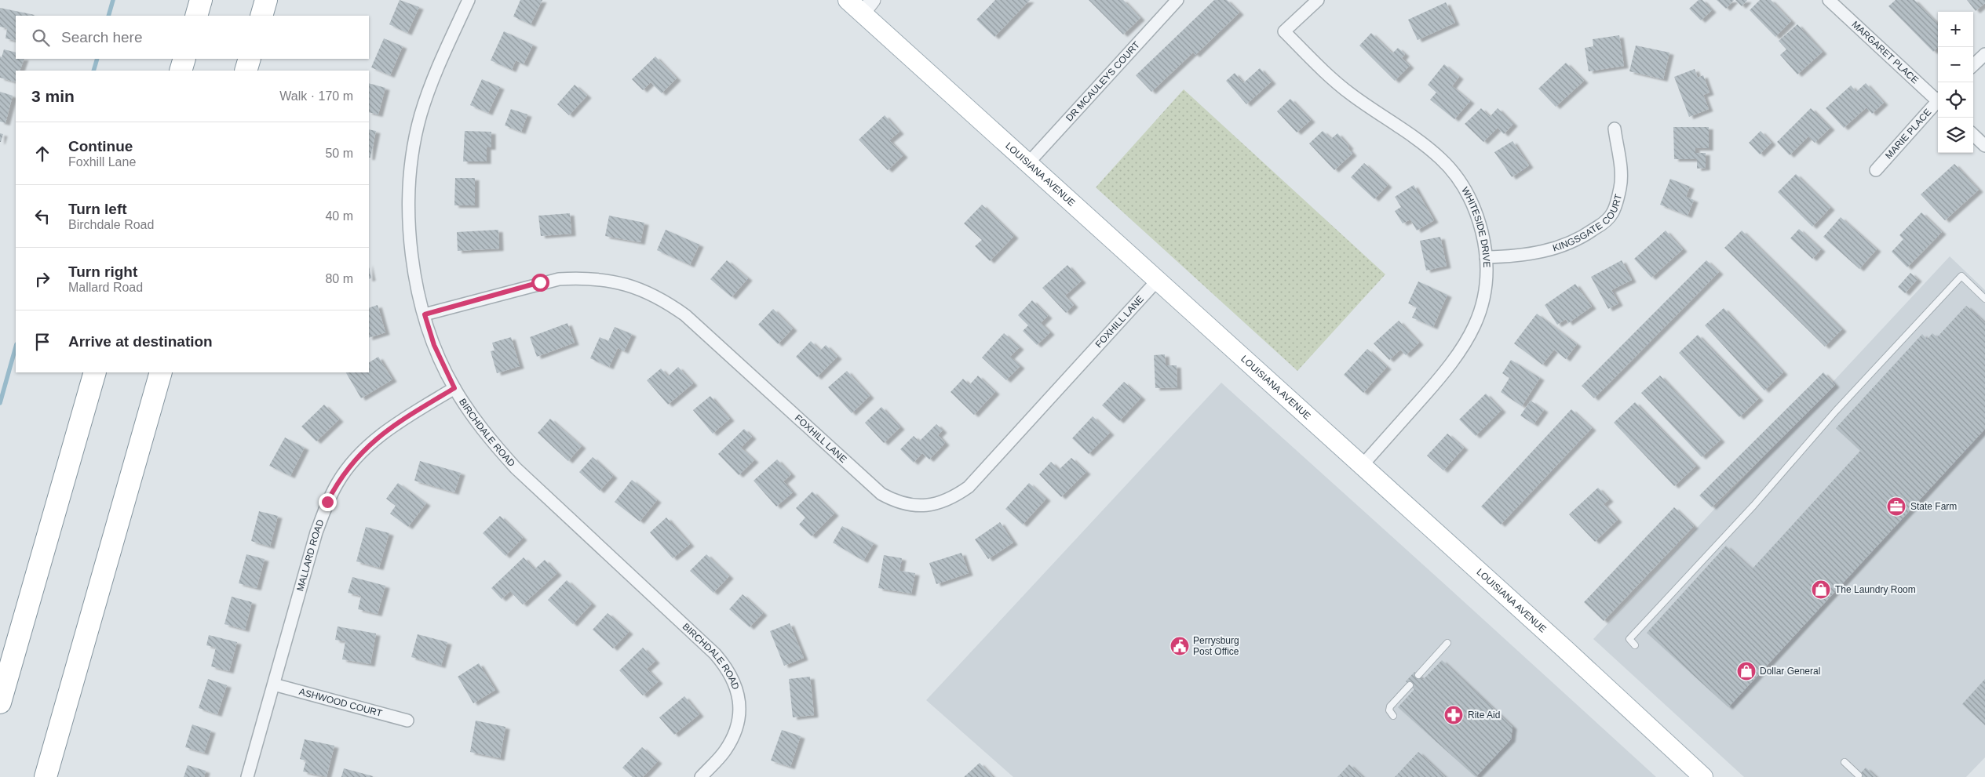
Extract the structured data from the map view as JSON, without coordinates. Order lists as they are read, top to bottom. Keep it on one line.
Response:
{"streets":{"main road":["LOUISIANA AVENUE"],"street":["MARGARET PLACE","DR MCAULEYS COURT","MARIE PLACE","KINGSGATE COURT","WHITESIDE DRIVE","FOXHILL LANE","BIRCHDALE ROAD","MALLARD ROAD","ASHWOOD COURT"]},"crossings":[["DR MCAULEYS COURT","LOUISIANA AVENUE"],["LOUISIANA AVENUE","WHITESIDE DRIVE"],["LOUISIANA AVENUE","FOXHILL LANE"],["KINGSGATE COURT","WHITESIDE DRIVE"],["FOXHILL LANE","BIRCHDALE ROAD"],["BIRCHDALE ROAD","MALLARD ROAD"],["MALLARD ROAD","ASHWOOD COURT"]],"places":{"office":["State Farm"],"shop":["The Laundry Room","Dollar General"],"public building":["Perrysburg Post Office"],"pharmacy":["Rite Aid"]},"page":{"map_buttons":["+","−"],"search":"Search here","heading":["3 min","Walk · 170 m"],"list":[["Continue","Foxhill Lane","50 m"],["Turn left","Birchdale Road","40 m"],["Turn right","Mallard Road","80 m"],"Arrive at destination"]}}
